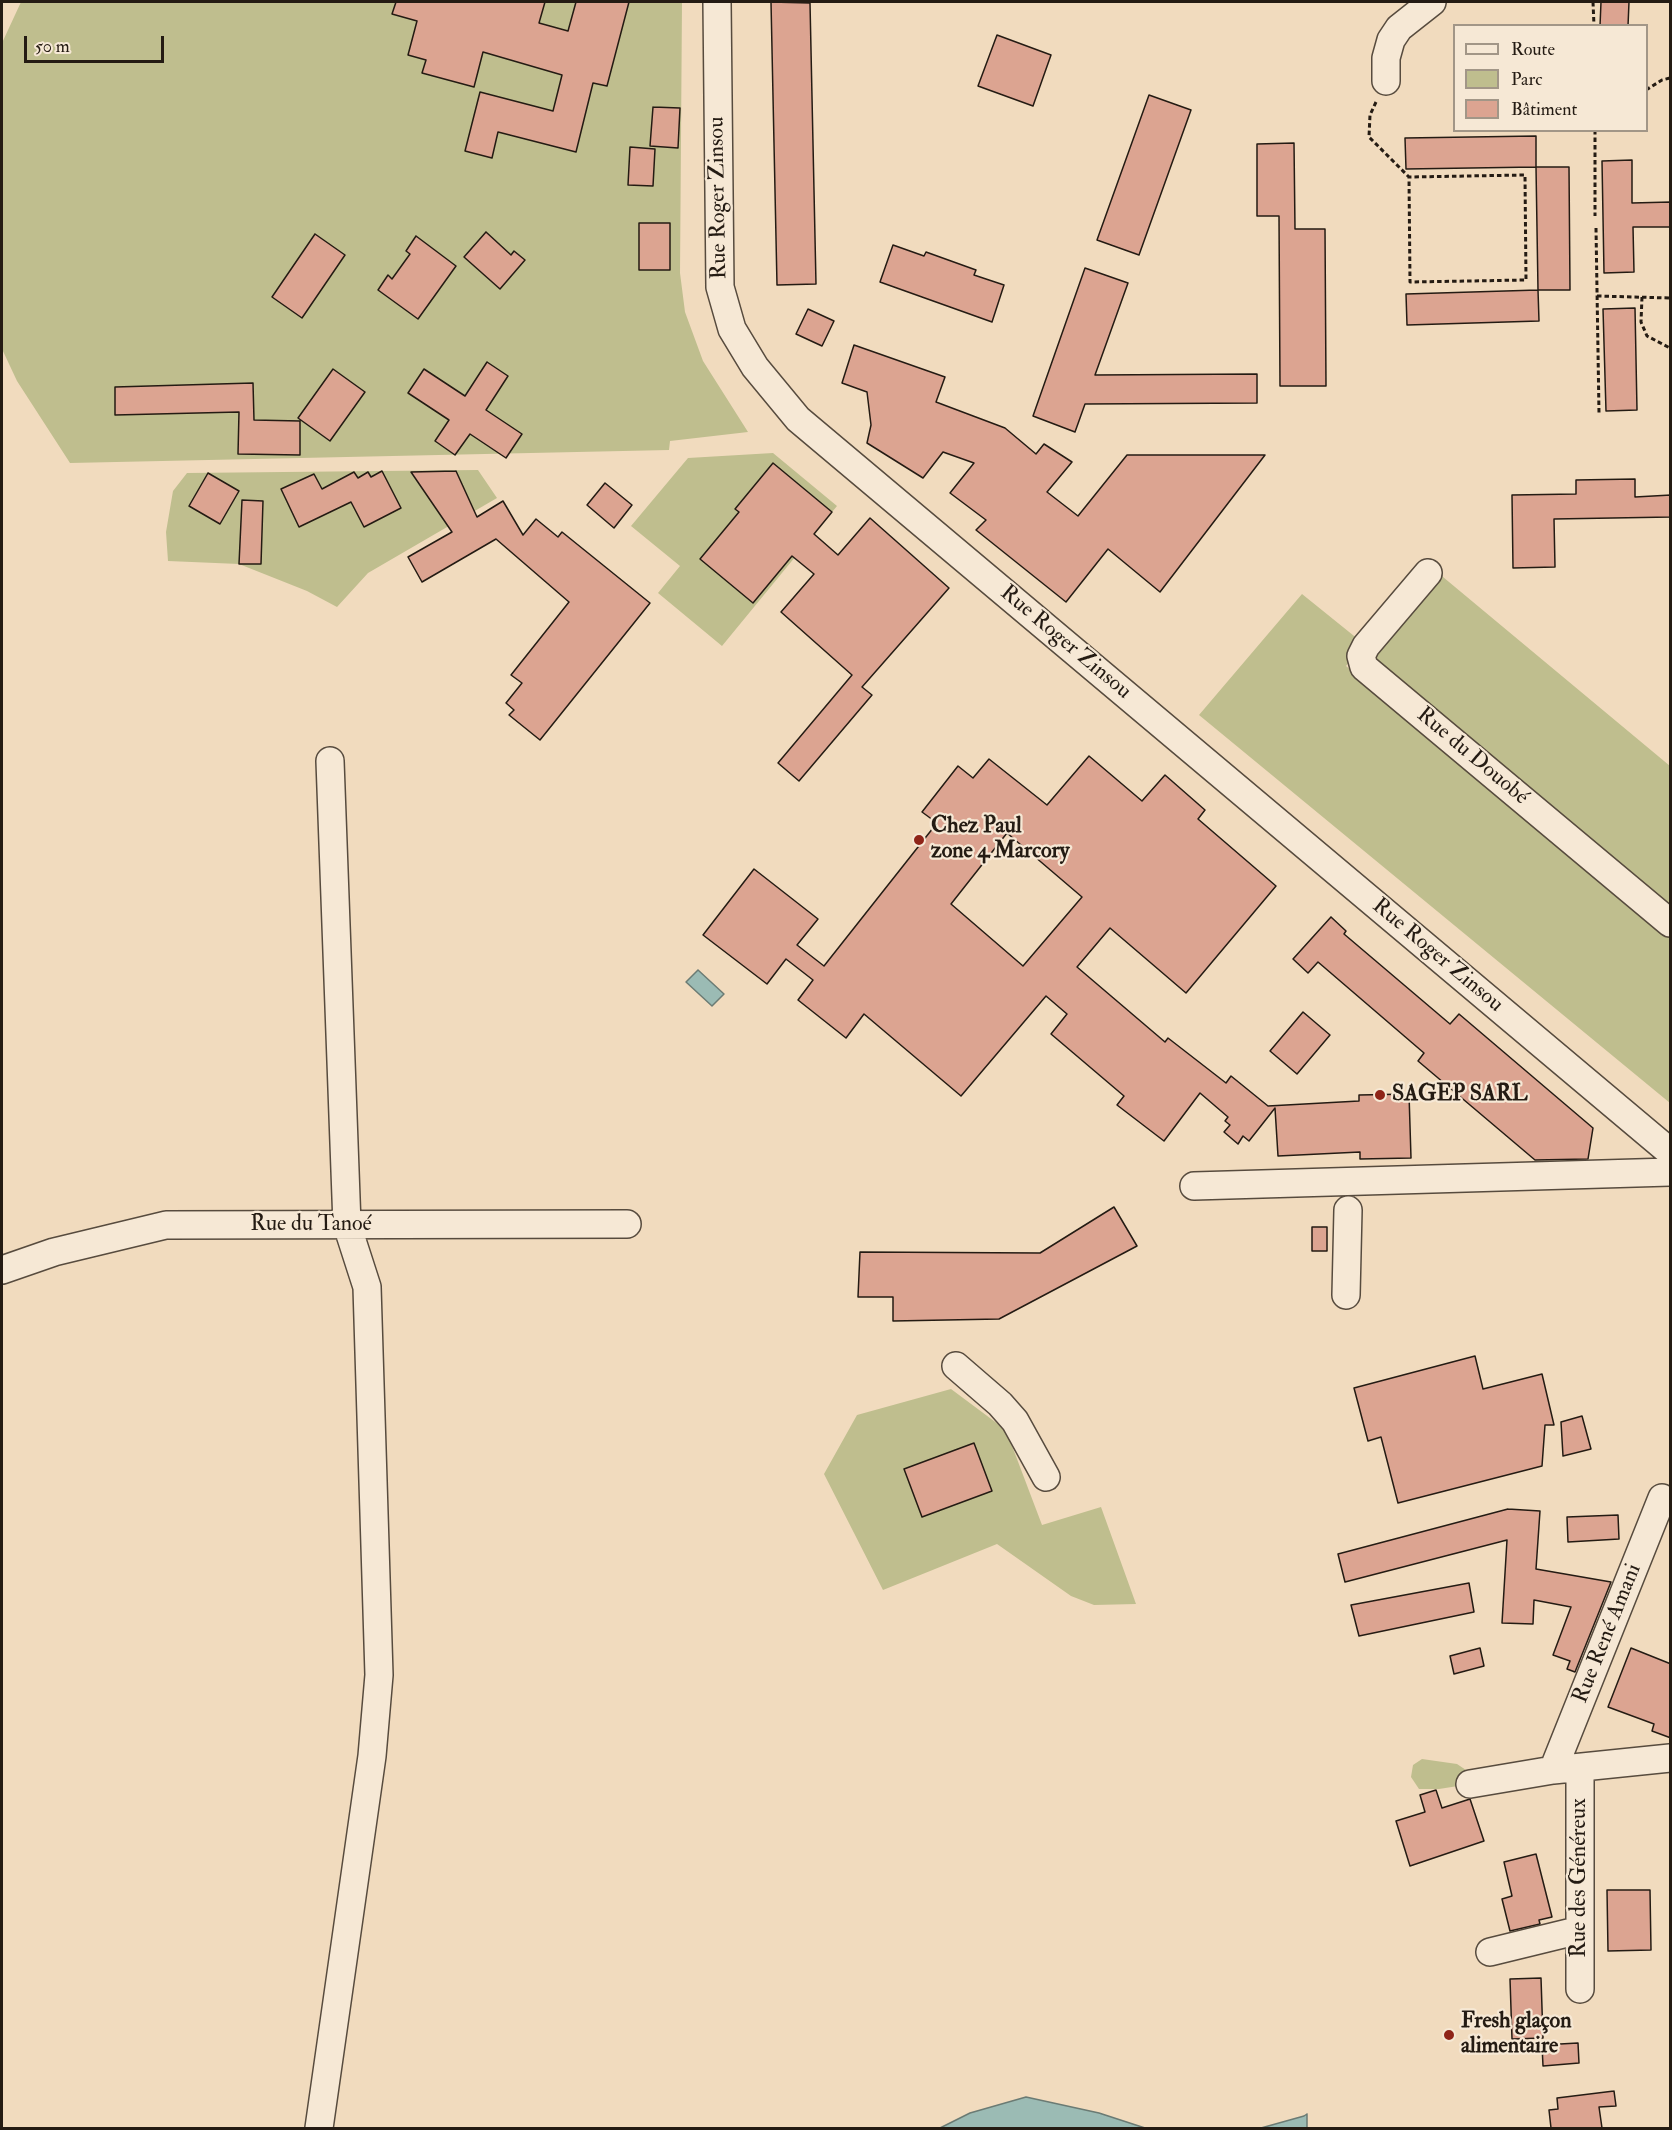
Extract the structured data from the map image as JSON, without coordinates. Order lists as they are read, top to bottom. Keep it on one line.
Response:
{"streets":{"street":["Rue Roger Zinsou","Rue du Douobé","Rue du Tanoé","Rue René Amani","Rue des Généreux"]},"crossings":[["Rue René Amani","Rue des Généreux"]],"places":["Chez Paul zone 4 Marcory","SAGEP SARL","Fresh glaçon alimentaire"],"legend":["Route","Parc","Bâtiment"],"scale_bar":"50 m"}
